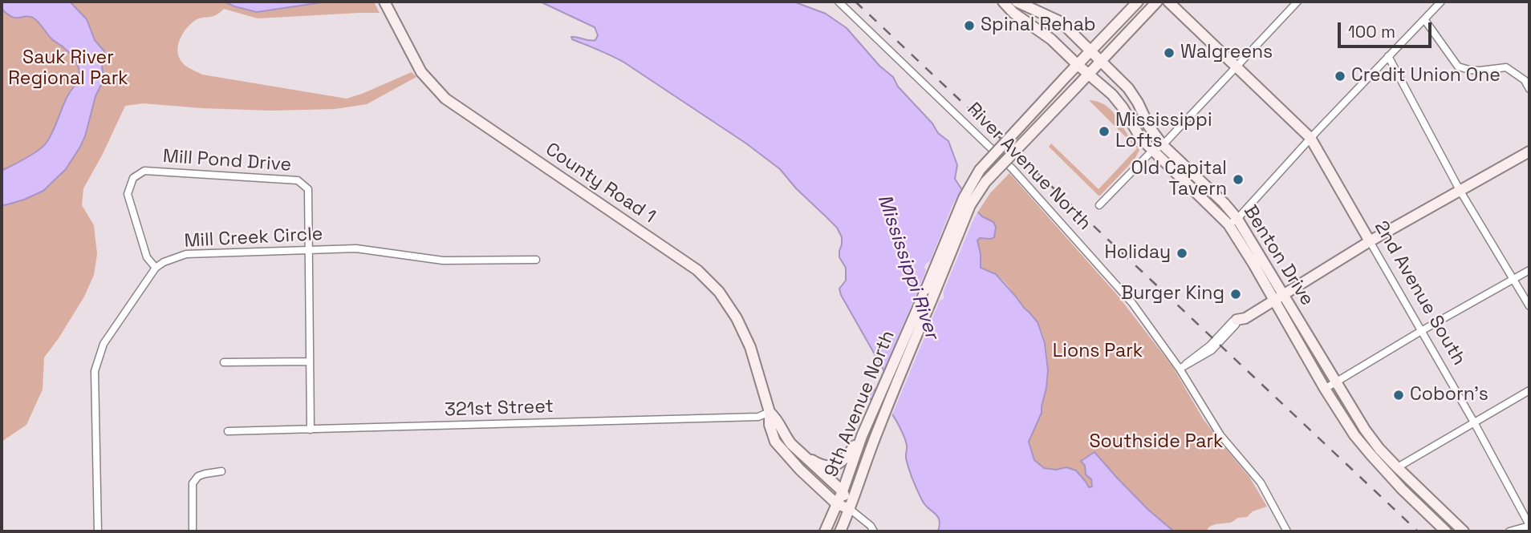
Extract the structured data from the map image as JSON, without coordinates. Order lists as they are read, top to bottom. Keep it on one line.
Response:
{"streets":{"main road":["County Road 1","Benton Drive","2nd Avenue South","9th Avenue North"],"street":["Mill Pond Drive","River Avenue North","Mill Creek Circle","321st Street"]},"crossings":[["Mill Pond Drive","Mill Creek Circle"],["Mill Pond Drive","321st Street"],["County Road 1","9th Avenue North"],["County Road 1","321st Street"],["Benton Drive","9th Avenue North"]],"water":["Mississippi River"],"parks":["Sauk River Regional Park","Lions Park","Southside Park"],"places":["Spinal Rehab","Walgreens","Credit Union One","Mississippi Lofts","Old Capital Tavern","Holiday","Burger King","Coborn's"],"scale_bar":"100 m"}
